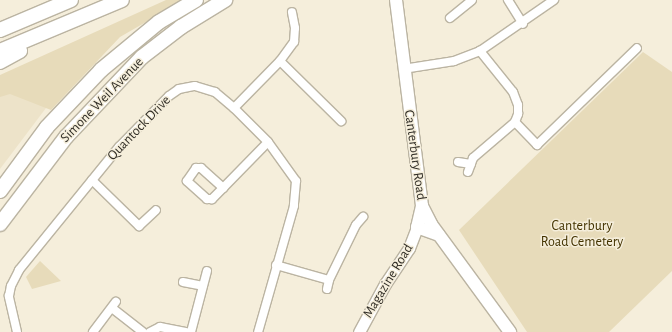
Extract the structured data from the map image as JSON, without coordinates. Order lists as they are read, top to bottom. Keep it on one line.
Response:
{"streets":{"highway":["Simone Weil Avenue"],"main road":["Canterbury Road","Magazine Road"],"street":["Quantock Drive"]},"crossings":[["Canterbury Road","Magazine Road"]],"parks":["Canterbury Road Cemetery"]}
